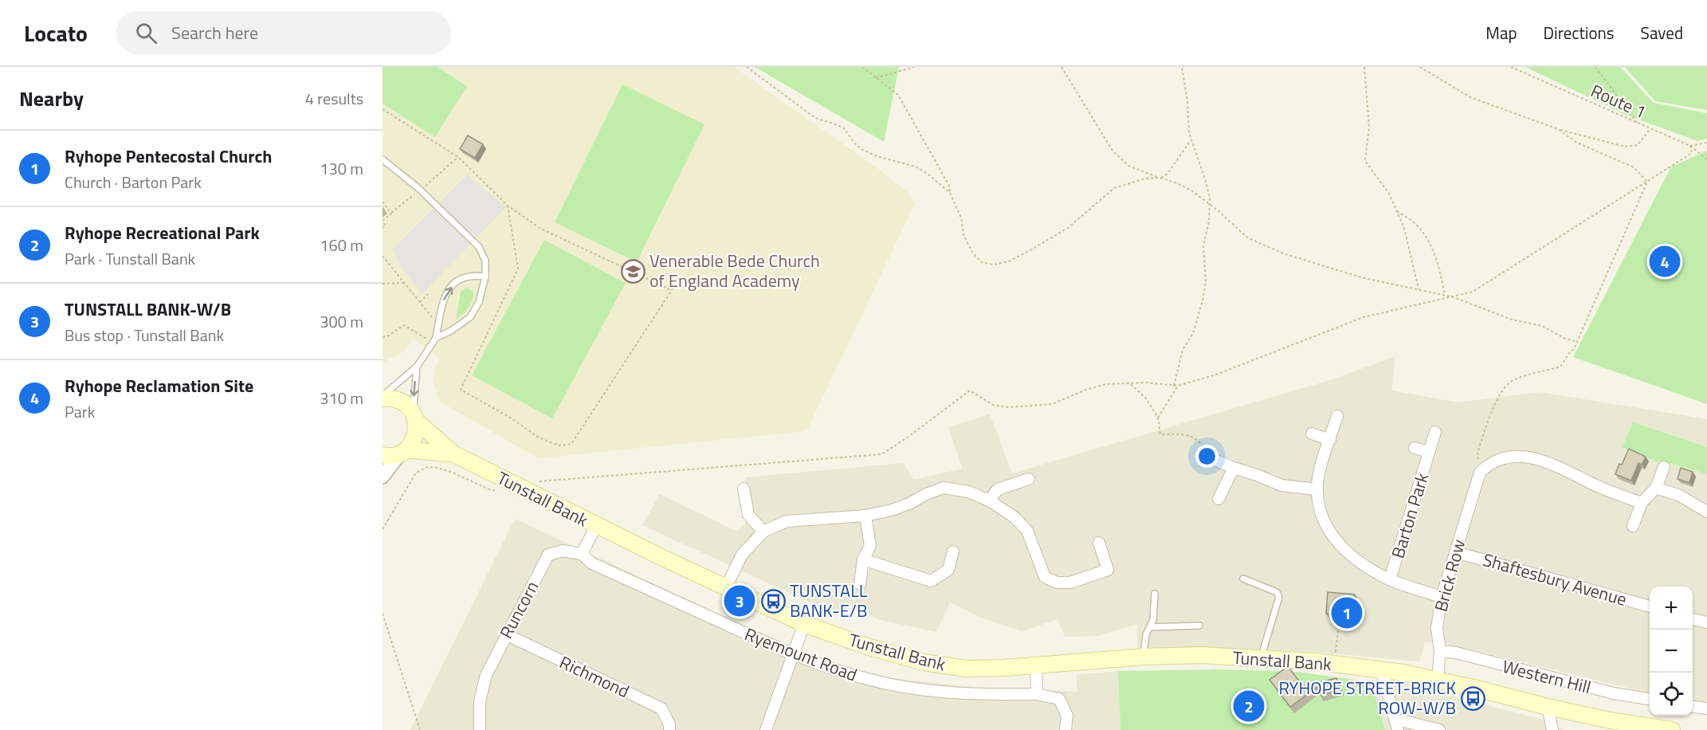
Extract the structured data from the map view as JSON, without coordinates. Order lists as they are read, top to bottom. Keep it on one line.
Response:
{"streets":{"main road":["Tunstall Bank"],"street":["Barton Park","Brick Row","Shaftesbury Avenue","Runcorn","Ryemount Road","Richmond","Western Hill"],"path":["Route 1"]},"crossings":[["Tunstall Bank","Brick Row"],["Barton Park","Brick Row"],["Brick Row","Shaftesbury Avenue"],["Brick Row","Western Hill"],["Runcorn","Ryemount Road"],["Runcorn","Richmond"]],"places":{"school or university":["Venerable Bede Church of England Academy"],"bus stop":["TUNSTALL BANK-E/B","RYHOPE STREET-BRICK ROW-W/B"]},"page":{"header":"Locato","search":"Search here","nav":["Map","Directions","Saved"],"heading":["Nearby","4 results"],"list":[{"mark":"1","name":"Ryhope Pentecostal Church","note":"Church · Barton Park","value":"130 m"},{"mark":"2","name":"Ryhope Recreational Park","note":"Park · Tunstall Bank","value":"160 m"},{"mark":"3","name":"TUNSTALL BANK-W/B","note":"Bus stop · Tunstall Bank","value":"300 m"},{"mark":"4","name":"Ryhope Reclamation Site","note":"Park","value":"310 m"}],"pins":["4","3","1","2"],"map_buttons":["+","−"]}}
